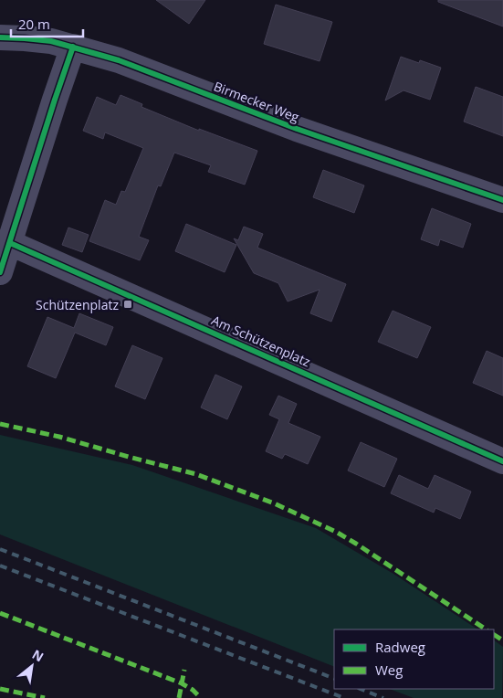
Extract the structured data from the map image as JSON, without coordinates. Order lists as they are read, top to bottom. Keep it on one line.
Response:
{"streets":{"street":["Birmecker Weg","Am Schützenplatz"]},"places":{"transit":["Schützenplatz"]},"legend":["Radweg","Weg"],"scale_bar":"20 m","north":"top right"}
